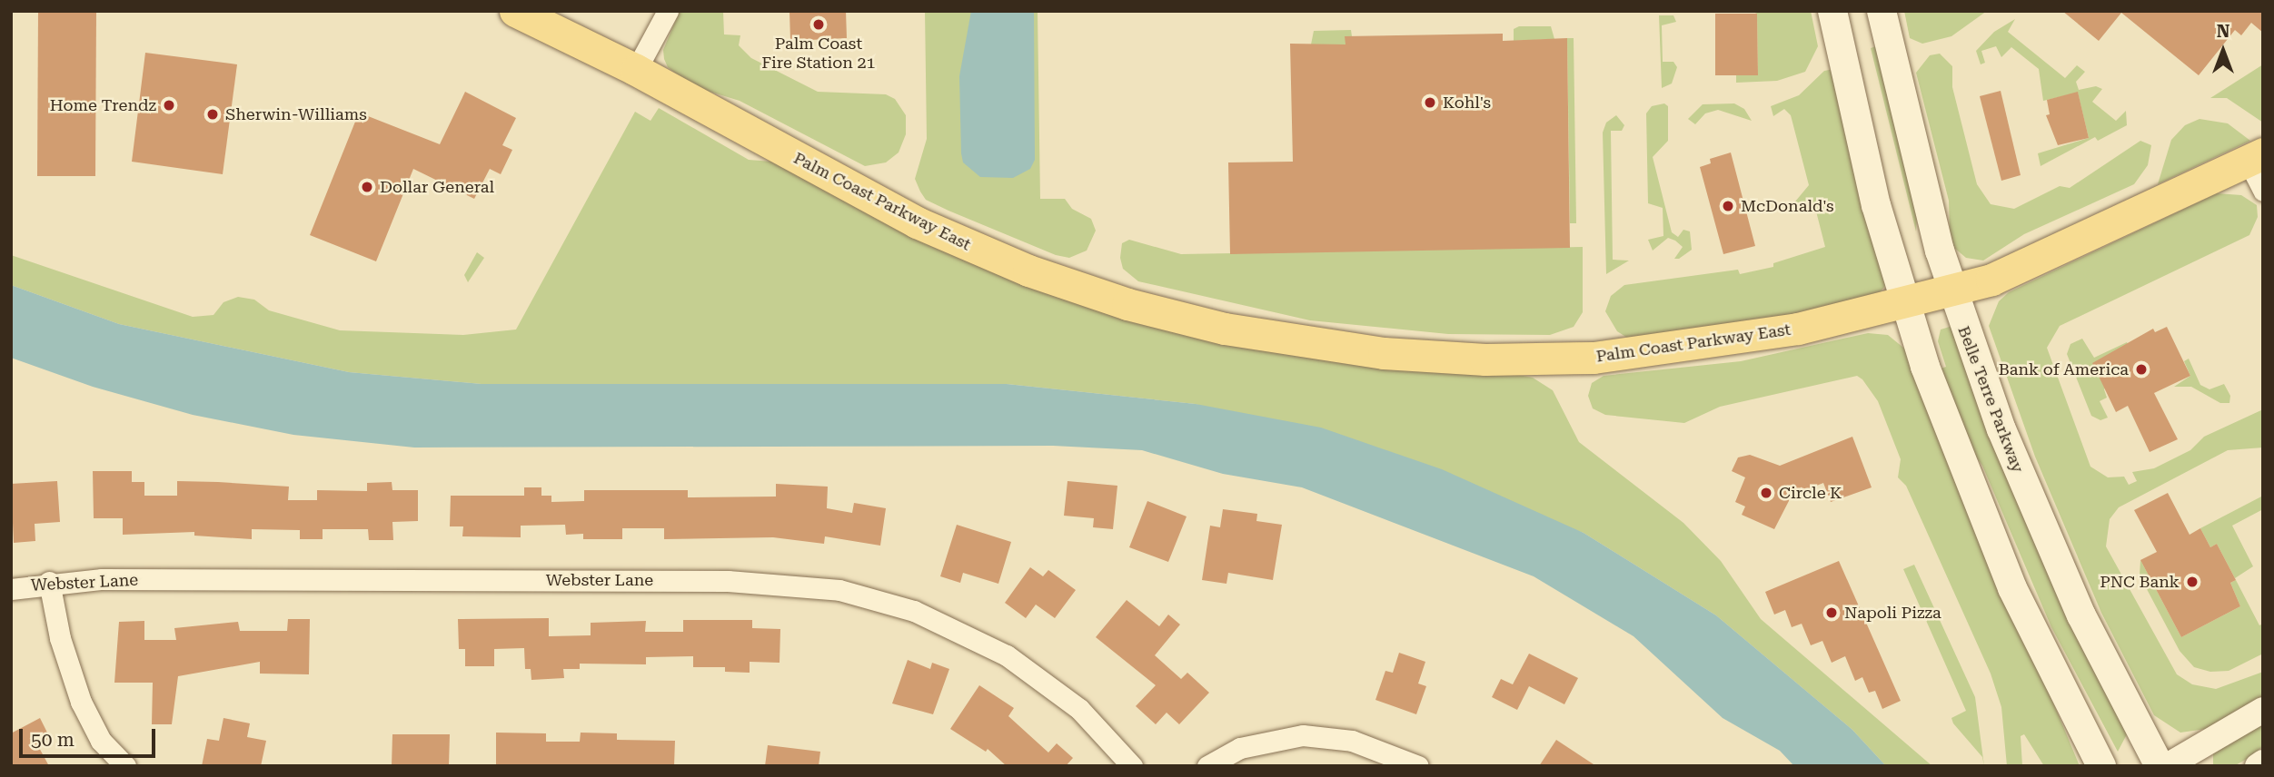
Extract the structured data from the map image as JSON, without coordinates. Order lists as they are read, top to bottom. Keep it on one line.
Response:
{"streets":{"main road":["Palm Coast Parkway East","Belle Terre Parkway"],"street":["Webster Lane"]},"crossings":[["Palm Coast Parkway East","Belle Terre Parkway"]],"places":["Palm Coast Fire Station 21","Kohl's","Home Trendz","Sherwin-Williams","Dollar General","McDonald's","Bank of America","Circle K","PNC Bank","Napoli Pizza"],"scale_bar":"50 m","north":"top"}
